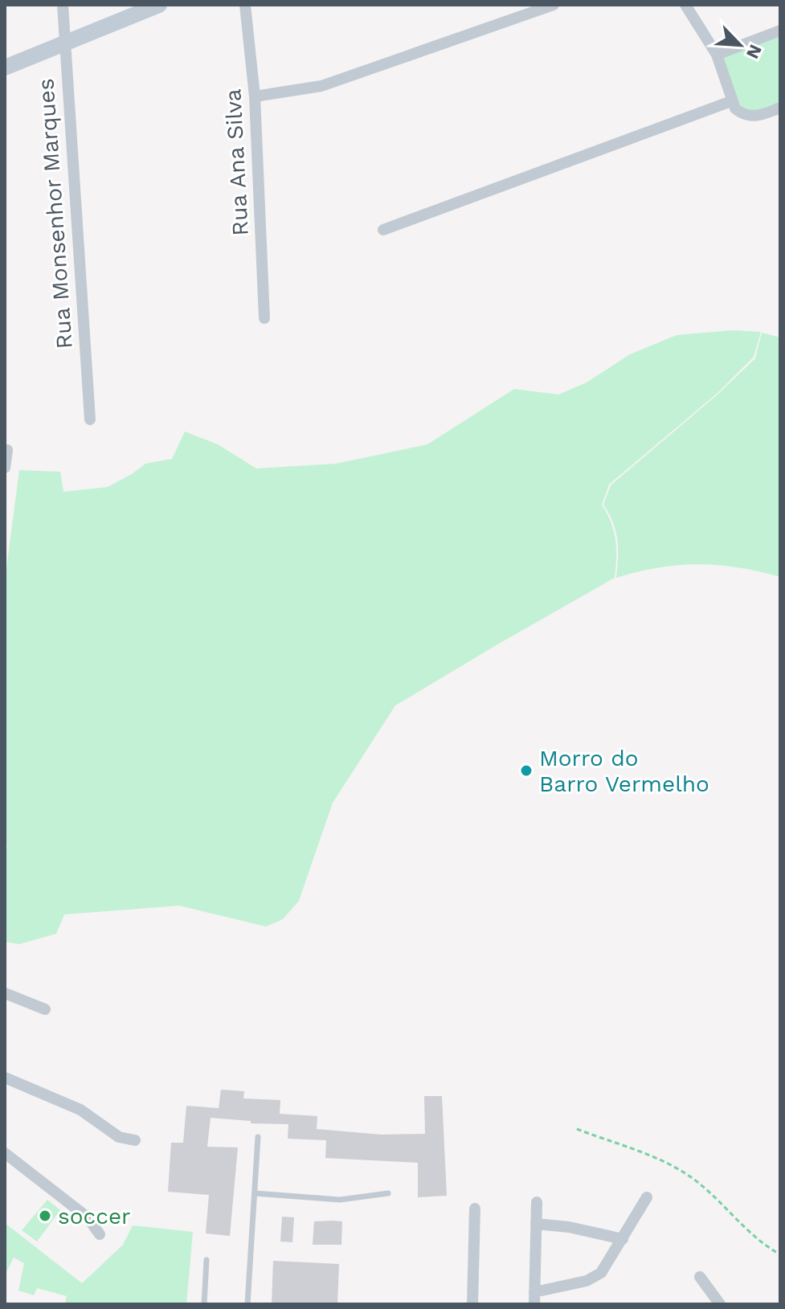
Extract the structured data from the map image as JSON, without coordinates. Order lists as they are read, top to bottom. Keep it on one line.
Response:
{"streets":{"street":["Rua Ana Silva","Rua Monsenhor Marques"]},"places":["Morro do Barro Vermelho","soccer"],"north":"bottom right"}
